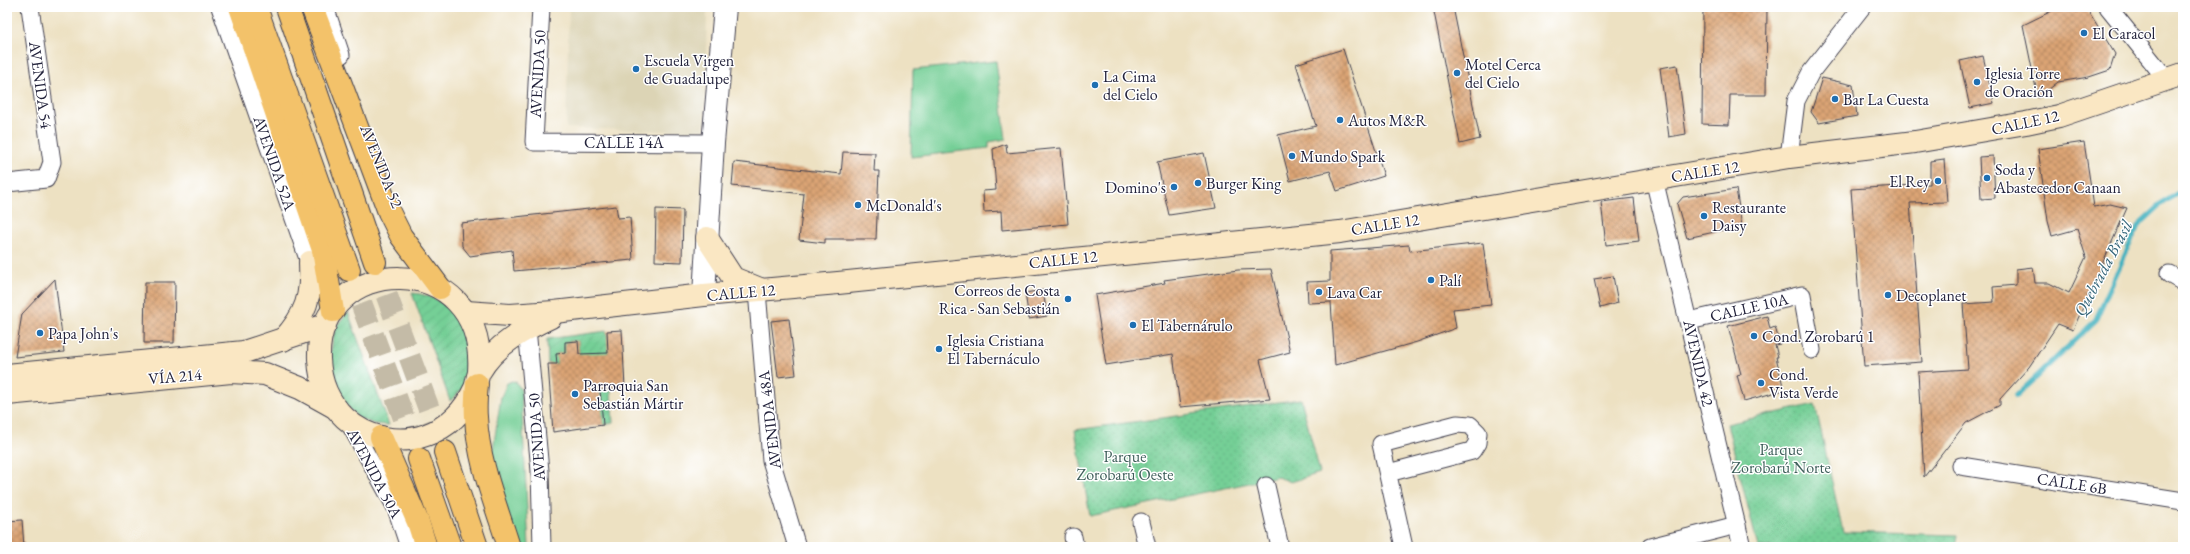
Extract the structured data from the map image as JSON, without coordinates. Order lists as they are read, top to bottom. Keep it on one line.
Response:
{"streets":{"main road":["CALLE 12","VÍA 214"],"street":["AVENIDA 50","AVENIDA 54","CALLE 14A","AVENIDA 52A","AVENIDA 52","CALLE 10A","AVENIDA 42","AVENIDA 48A","AVENIDA 50A","CALLE 6B"]},"crossings":[["AVENIDA 50","CALLE 12"],["AVENIDA 50","CALLE 14A"],["CALLE 12","AVENIDA 52"],["CALLE 12","AVENIDA 42"],["CALLE 12","VÍA 214"],["CALLE 12","AVENIDA 48A"],["AVENIDA 52A","VÍA 214"],["CALLE 10A","AVENIDA 42"],["VÍA 214","AVENIDA 50A"]],"water":["Quebrada Brasil"],"parks":["Parque Zorobarú Norte","Parque Zorobarú Oeste"],"places":["El Caracol","Escuela Virgen de Guadalupe","Motel Cerca del Cielo","Iglesia Torre de Oración","La Cima del Cielo","Bar La Cuesta","Autos M&R","Mundo Spark","Soda y Abastecedor Canaan","El Rey","Burger King","Domino's","McDonald's","Restaurante Daisy","Palí","Lava Car","Decoplanet","Correos de Costa Rica - San Sebastián","El Tabernárulo","Papa John's","Cond. Zorobarú 1","Iglesia Cristiana El Tabernáculo","Cond. Vista Verde","Parroquia San Sebastián Mártir"]}
